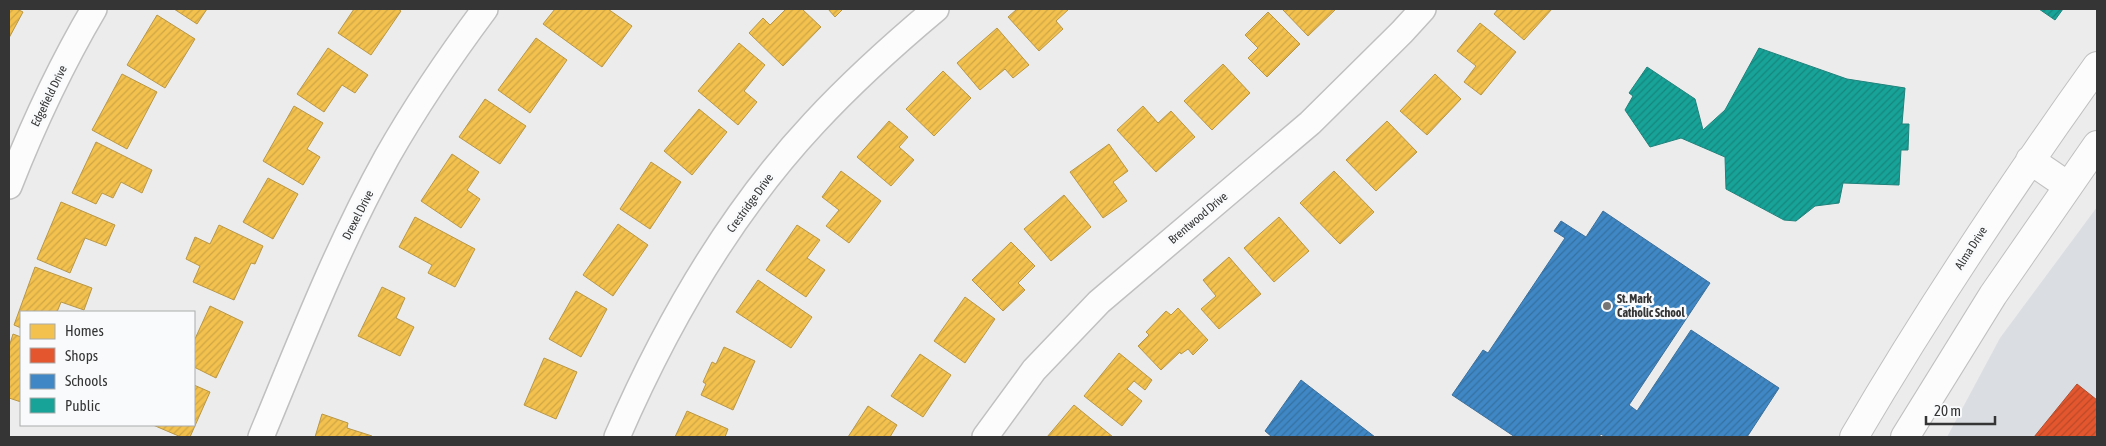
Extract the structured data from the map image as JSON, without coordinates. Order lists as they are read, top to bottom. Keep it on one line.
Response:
{"streets":{"main road":["Alma Drive"],"street":["Edgefield Drive","Crestridge Drive","Drexel Drive","Brentwood Drive"]},"places":["St. Mark Catholic School"],"legend":["Homes","Shops","Schools","Public"],"scale_bar":"20 m"}
